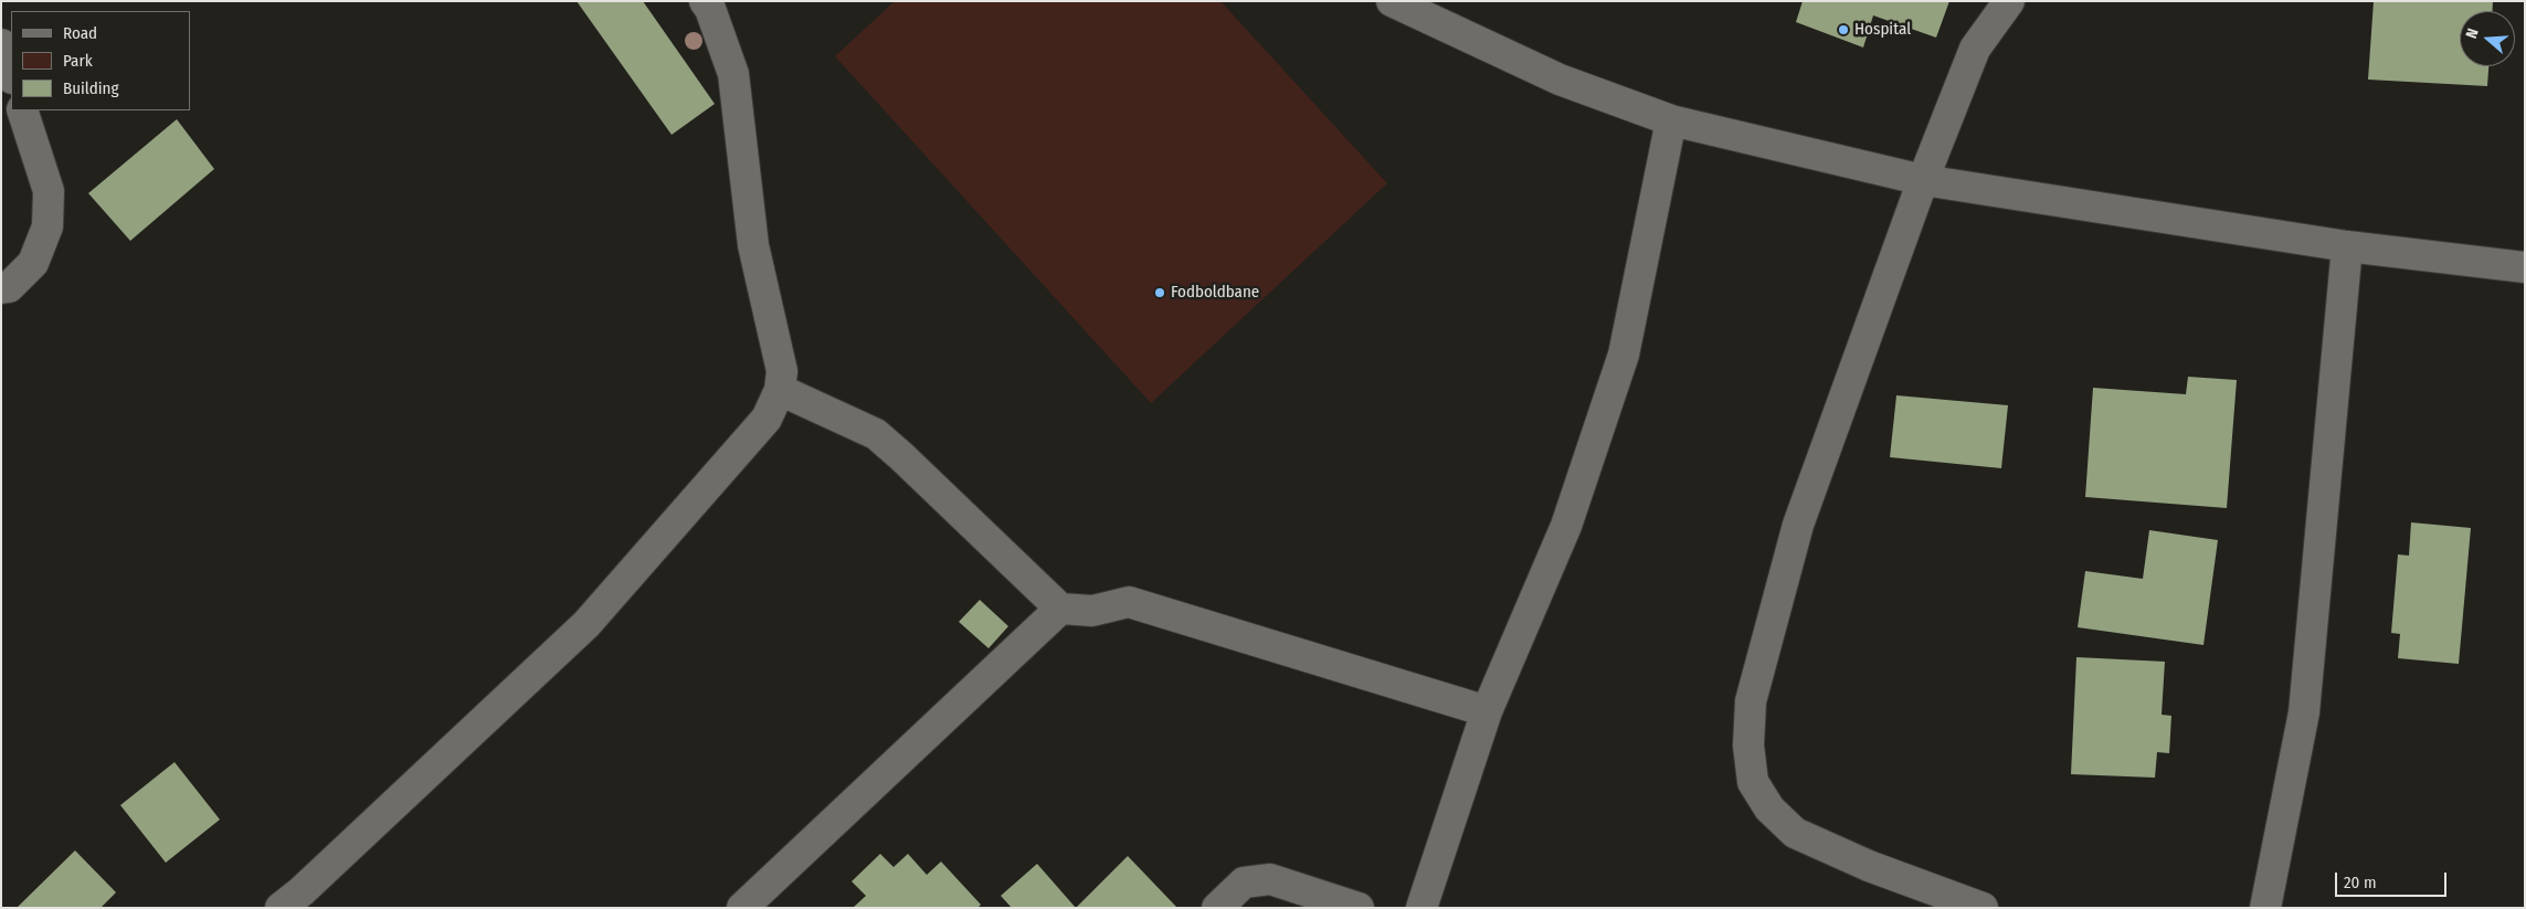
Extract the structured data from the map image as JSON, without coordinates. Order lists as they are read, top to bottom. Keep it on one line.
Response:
{"places":["Hospital","Fodboldbane"],"legend":["Road","Park","Building"],"scale_bar":"20 m","north":"left"}
